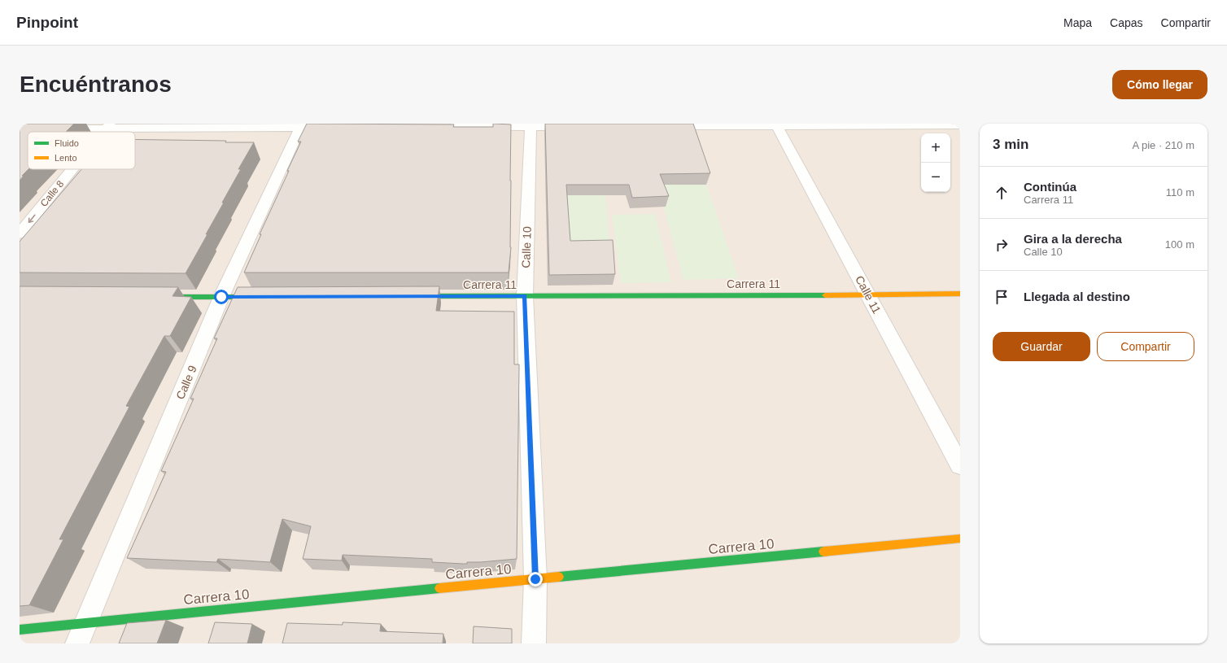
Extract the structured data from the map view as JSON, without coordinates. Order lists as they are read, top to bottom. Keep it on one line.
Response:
{"streets":{"street":["Calle 8","Calle 10","Carrera 11","Calle 11","Calle 9","Carrera 10"]},"crossings":[["Calle 10","Carrera 11"],["Calle 10","Carrera 10"],["Carrera 11","Calle 11"],["Calle 9","Carrera 10"]],"one_way":["Calle 8"],"legend":["Fluido","Lento"],"page":{"header":"Pinpoint","nav":["Mapa","Capas","Compartir"],"buttons":["Cómo llegar",["Guardar","Compartir"]],"title":"Encuéntranos","heading":["3 min","A pie · 210 m"],"map_buttons":["+","−"],"list":[["Continúa","Carrera 11","110 m"],["Gira a la derecha","Calle 10","100 m"],"Llegada al destino"]}}
